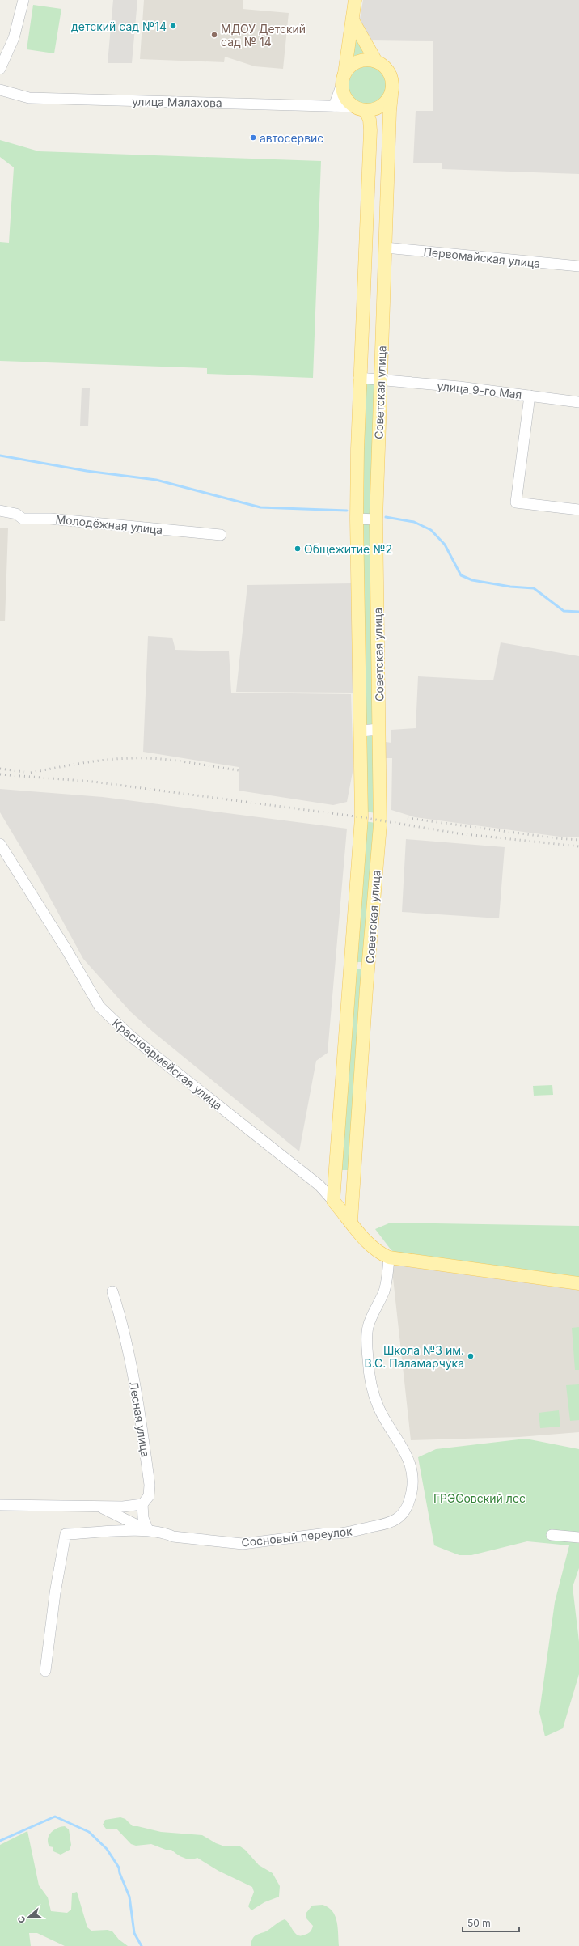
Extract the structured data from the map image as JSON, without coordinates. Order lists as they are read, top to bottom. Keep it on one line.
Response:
{"streets":{"main road":["Советская улица","Красноармейская улица"],"street":["улица Малахова","Первомайская улица","улица 9-го Мая","Молодёжная улица","Лесная улица","Сосновый переулок"]},"crossings":[["улица Малахова","Советская улица"],["Первомайская улица","Советская улица"],["улица 9-го Мая","Советская улица"],["Советская улица","Красноармейская улица"],["Красноармейская улица","Сосновый переулок"]],"parks":["ГРЭСовский лес"],"places":["детский сад №14","МДОУ Детский сад № 14","автосервис","Общежитие №2","Школа №3 им. В.С. Паламарчука"],"scale_bar":"50 m","north":"left"}
